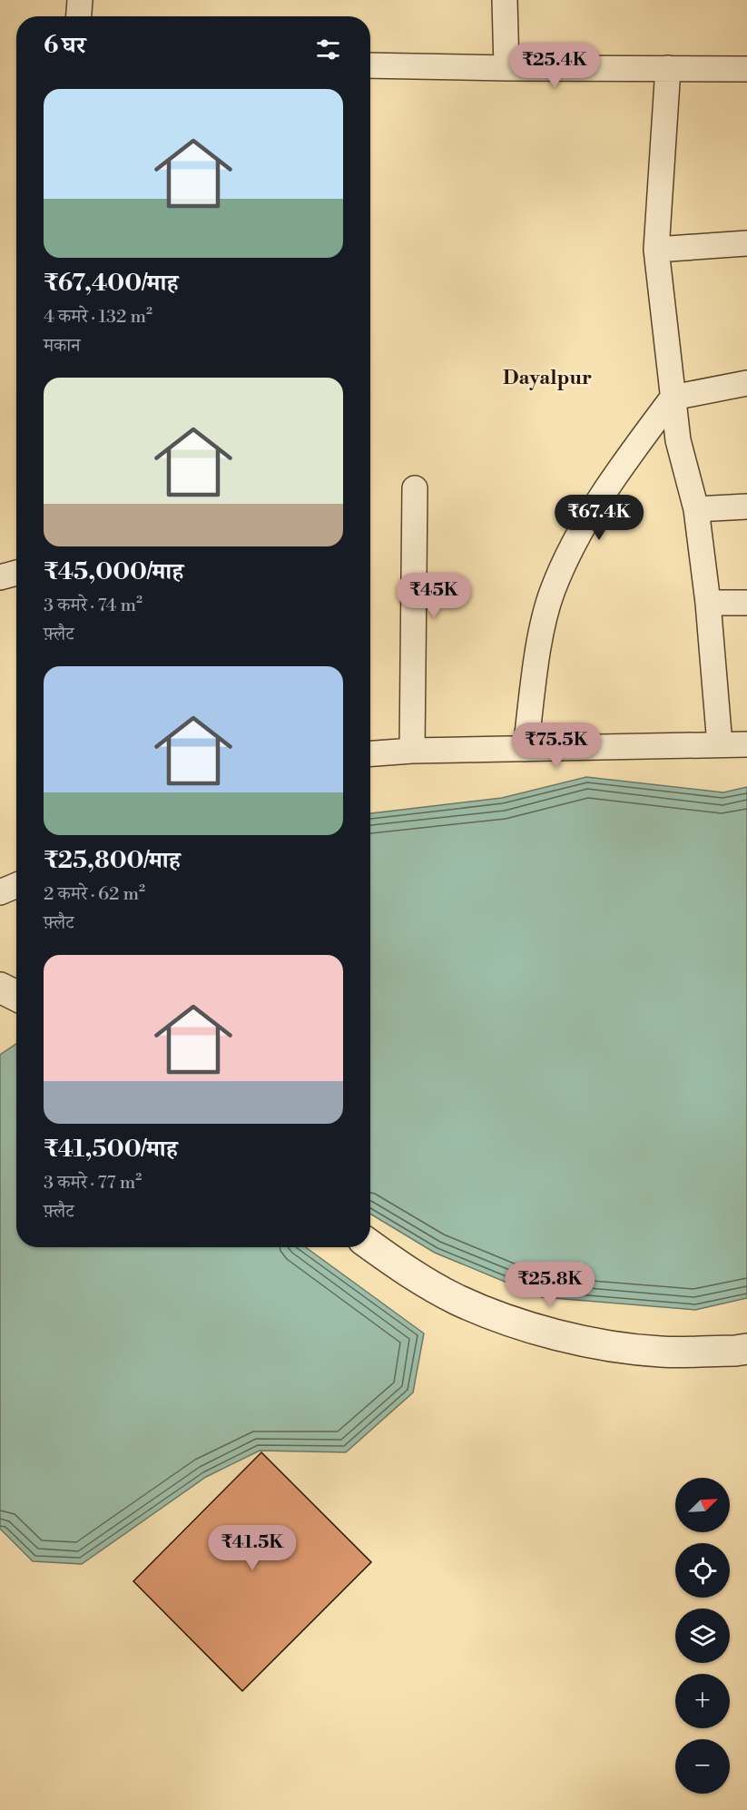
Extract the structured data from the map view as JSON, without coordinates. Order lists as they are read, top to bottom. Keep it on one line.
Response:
{"districts":["Dayalpur"],"north":"top right","page":{"heading":"6 घर","price":["₹25.4K","₹67.4K","₹45K","₹75.5K","₹25.8K","₹41.5K"],"list":[{"name":"₹67,400/माह","note":"4 कमरे · 132 m² · मकान"},{"name":"₹45,000/माह","note":"3 कमरे · 74 m² · फ़्लैट"},{"name":"₹25,800/माह","note":"2 कमरे · 62 m² · फ़्लैट"},{"name":"₹41,500/माह","note":"3 कमरे · 77 m² · फ़्लैट"}],"map_buttons":["+","−"]}}
